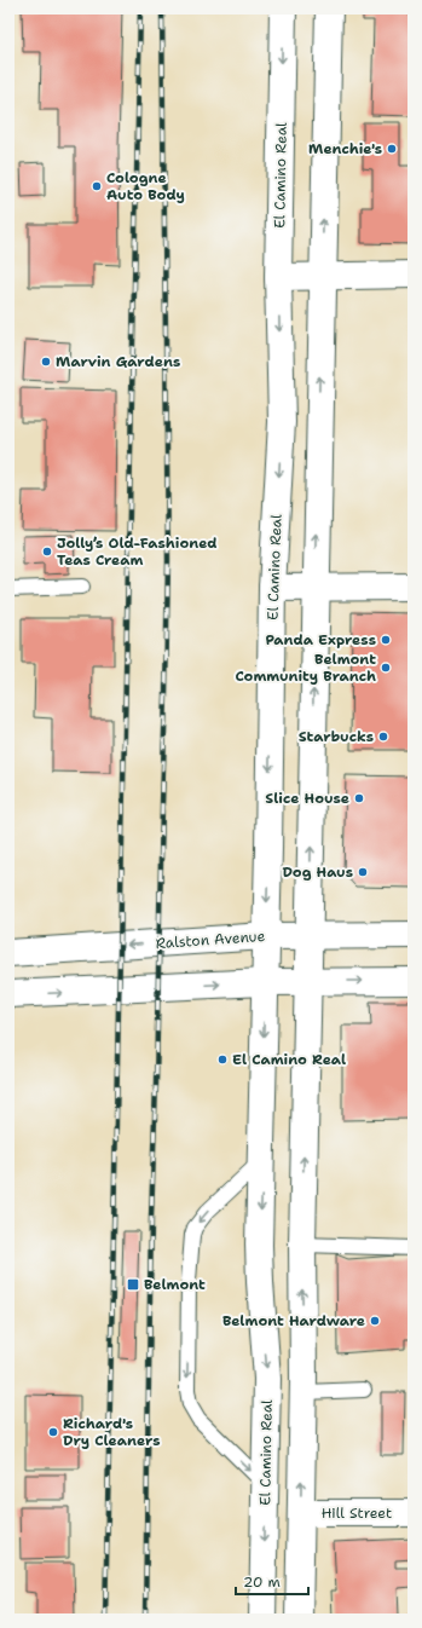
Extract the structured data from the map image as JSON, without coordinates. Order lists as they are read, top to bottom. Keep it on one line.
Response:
{"streets":{"main road":["El Camino Real","Ralston Avenue","Hill Street"]},"crossings":[["El Camino Real","Ralston Avenue"]],"places":{"other":["Menchie's","Cologne Auto Body","Marvin Gardens","Jolly’s Old-Fashioned Teas Cream","Panda Express","Belmont Community Branch","Starbucks","Slice House","Dog Haus","El Camino Real","Belmont Hardware","Richard's Dry Cleaners"],"transit":["Belmont"]},"scale_bar":"20 m"}
